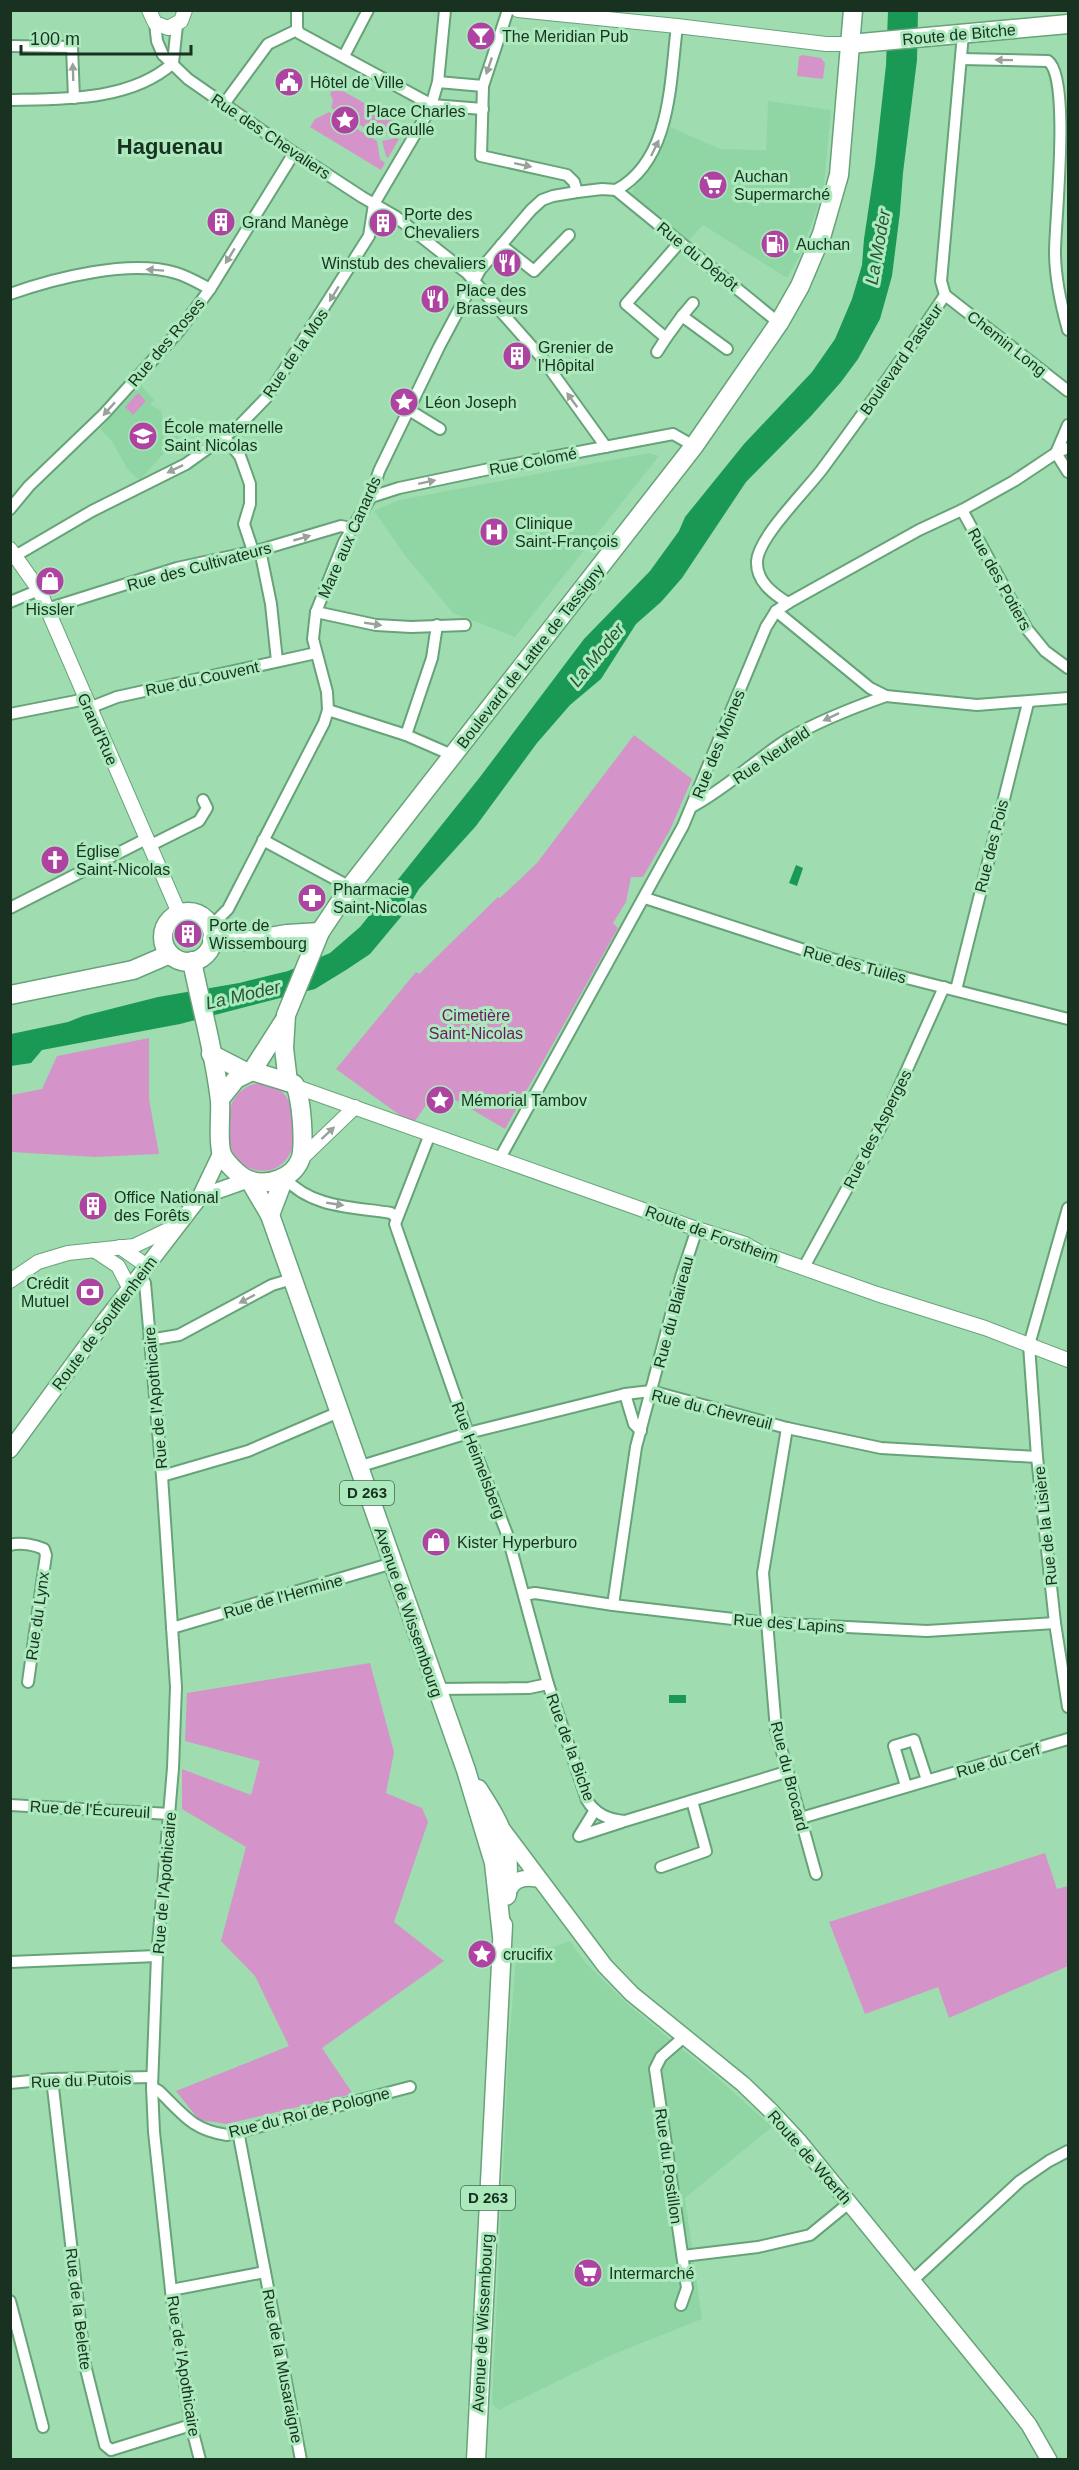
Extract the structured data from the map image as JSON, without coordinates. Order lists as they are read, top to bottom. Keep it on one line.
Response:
{"streets":{"main road":["Route de Bitche","Boulevard de Lattre de Tassigny","Route de Soufflenheim","D 263","Avenue de Wissembourg","Route de Wœrth"],"street":["Rue des Chevaliers","Rue du Dépôt","Rue des Roses","Chemin Long","Rue de la Mos","Boulevard Pasteur","Rue Colomé","Mare aux Canards","Rue des Cultivateurs","Rue des Potiers","Rue du Couvent","Grand'Rue","Rue des Moines","Rue Neufeld","Rue des Pois","Rue des Tuiles","Rue des Asperges","Route de Forstheim","Rue du Blaireau","Rue de l'Apothicaire","Rue du Chevreuil","Rue Heimelsberg","Rue de la Lisière","Rue de l'Hermine","Rue du Lynx","Rue des Lapins","Rue de la Biche","Rue du Cerf","Rue du Brocard","Rue de l'Écureuil","Rue du Putois","Rue du Roi de Pologne","Rue du Postillon","Rue de la Belette","Rue de la Musaraigne"]},"crossings":[["Route de Bitche","Boulevard Pasteur"],["Route de Bitche","Boulevard de Lattre de Tassigny"],["Rue des Chevaliers","Rue des Roses"],["Rue des Chevaliers","Rue de la Mos"],["Rue des Chevaliers","Rue Colomé"],["Rue des Chevaliers","Mare aux Canards"],["Rue du Dépôt","Mare aux Canards"],["Rue du Dépôt","Boulevard de Lattre de Tassigny"],["Chemin Long","Boulevard Pasteur"],["Rue de la Mos","Grand'Rue"],["Boulevard Pasteur","Rue des Moines"],["Rue Colomé","Mare aux Canards"],["Rue Colomé","Boulevard de Lattre de Tassigny"],["Mare aux Canards","Rue des Cultivateurs"],["Mare aux Canards","Rue du Couvent"],["Rue des Cultivateurs","Grand'Rue"],["Rue des Potiers","Rue des Moines"],["Rue du Couvent","Grand'Rue"],["Rue des Moines","Rue Neufeld"],["Rue des Moines","Rue des Tuiles"],["Rue des Moines","Route de Forstheim"],["Rue Neufeld","Rue des Pois"],["Rue des Pois","Rue des Tuiles"],["Rue des Tuiles","Rue des Asperges"],["Rue des Asperges","Route de Forstheim"],["Route de Forstheim","Rue du Blaireau"],["Route de Forstheim","Route de Soufflenheim"],["Route de Forstheim","Rue de la Lisière"],["Route de Forstheim","Avenue de Wissembourg"],["Rue du Blaireau","Rue du Chevreuil"],["Rue du Blaireau","Rue des Lapins"],["Route de Soufflenheim","Rue de l'Apothicaire"],["Route de Soufflenheim","Avenue de Wissembourg"],["Rue de l'Apothicaire","Rue de l'Hermine"],["Rue de l'Apothicaire","Rue de l'Écureuil"],["Rue de l'Apothicaire","Rue du Putois"],["Rue de l'Apothicaire","Rue du Roi de Pologne"],["Rue de l'Apothicaire","Rue de la Belette"],["Rue de l'Apothicaire","Rue de la Musaraigne"],["Rue du Chevreuil","Rue Heimelsberg"],["Rue du Chevreuil","Rue de la Lisière"],["Rue du Chevreuil","Avenue de Wissembourg"],["Rue du Chevreuil","Rue du Brocard"],["Rue Heimelsberg","Rue des Lapins"],["Rue Heimelsberg","Rue de la Biche"],["Rue de la Lisière","Rue des Lapins"],["Rue de l'Hermine","Avenue de Wissembourg"],["Avenue de Wissembourg","Route de Wœrth"],["Rue des Lapins","Rue du Brocard"],["Rue de la Biche","Rue du Brocard"],["Rue du Cerf","Rue du Brocard"],["Rue du Putois","Rue du Roi de Pologne"],["Rue du Putois","Rue de la Belette"],["Rue du Roi de Pologne","Rue de la Musaraigne"],["Route de Wœrth","Rue du Postillon"]],"one_way":["Rue des Roses","Rue de la Mos","Rue Colomé","Rue Neufeld"],"districts":["Haguenau"],"water":["La Moder"],"parks":["Cimetière Saint-Nicolas"],"places":{"bar":["The Meridian Pub"],"public building":["Hôtel de Ville"],"place":["Place Charles de Gaulle","Léon Joseph","Mémorial Tambov","crucifix"],"supermarket":["Auchan Supermarché","Intermarché"],"building":["Grand Manège","Porte des Chevaliers","Grenier de l'Hôpital","Porte de Wissembourg","Office National des Forêts"],"fuel station":["Auchan"],"restaurant":["Winstub des chevaliers","Place des Brasseurs"],"school or university":["École maternelle Saint Nicolas"],"hospital":["Clinique Saint-François"],"shop":["Hissler","Kister Hyperburo"],"church":["Église Saint-Nicolas"],"pharmacy":["Pharmacie Saint-Nicolas"],"bank":["Crédit Mutuel"]},"scale_bar":"100 m"}
